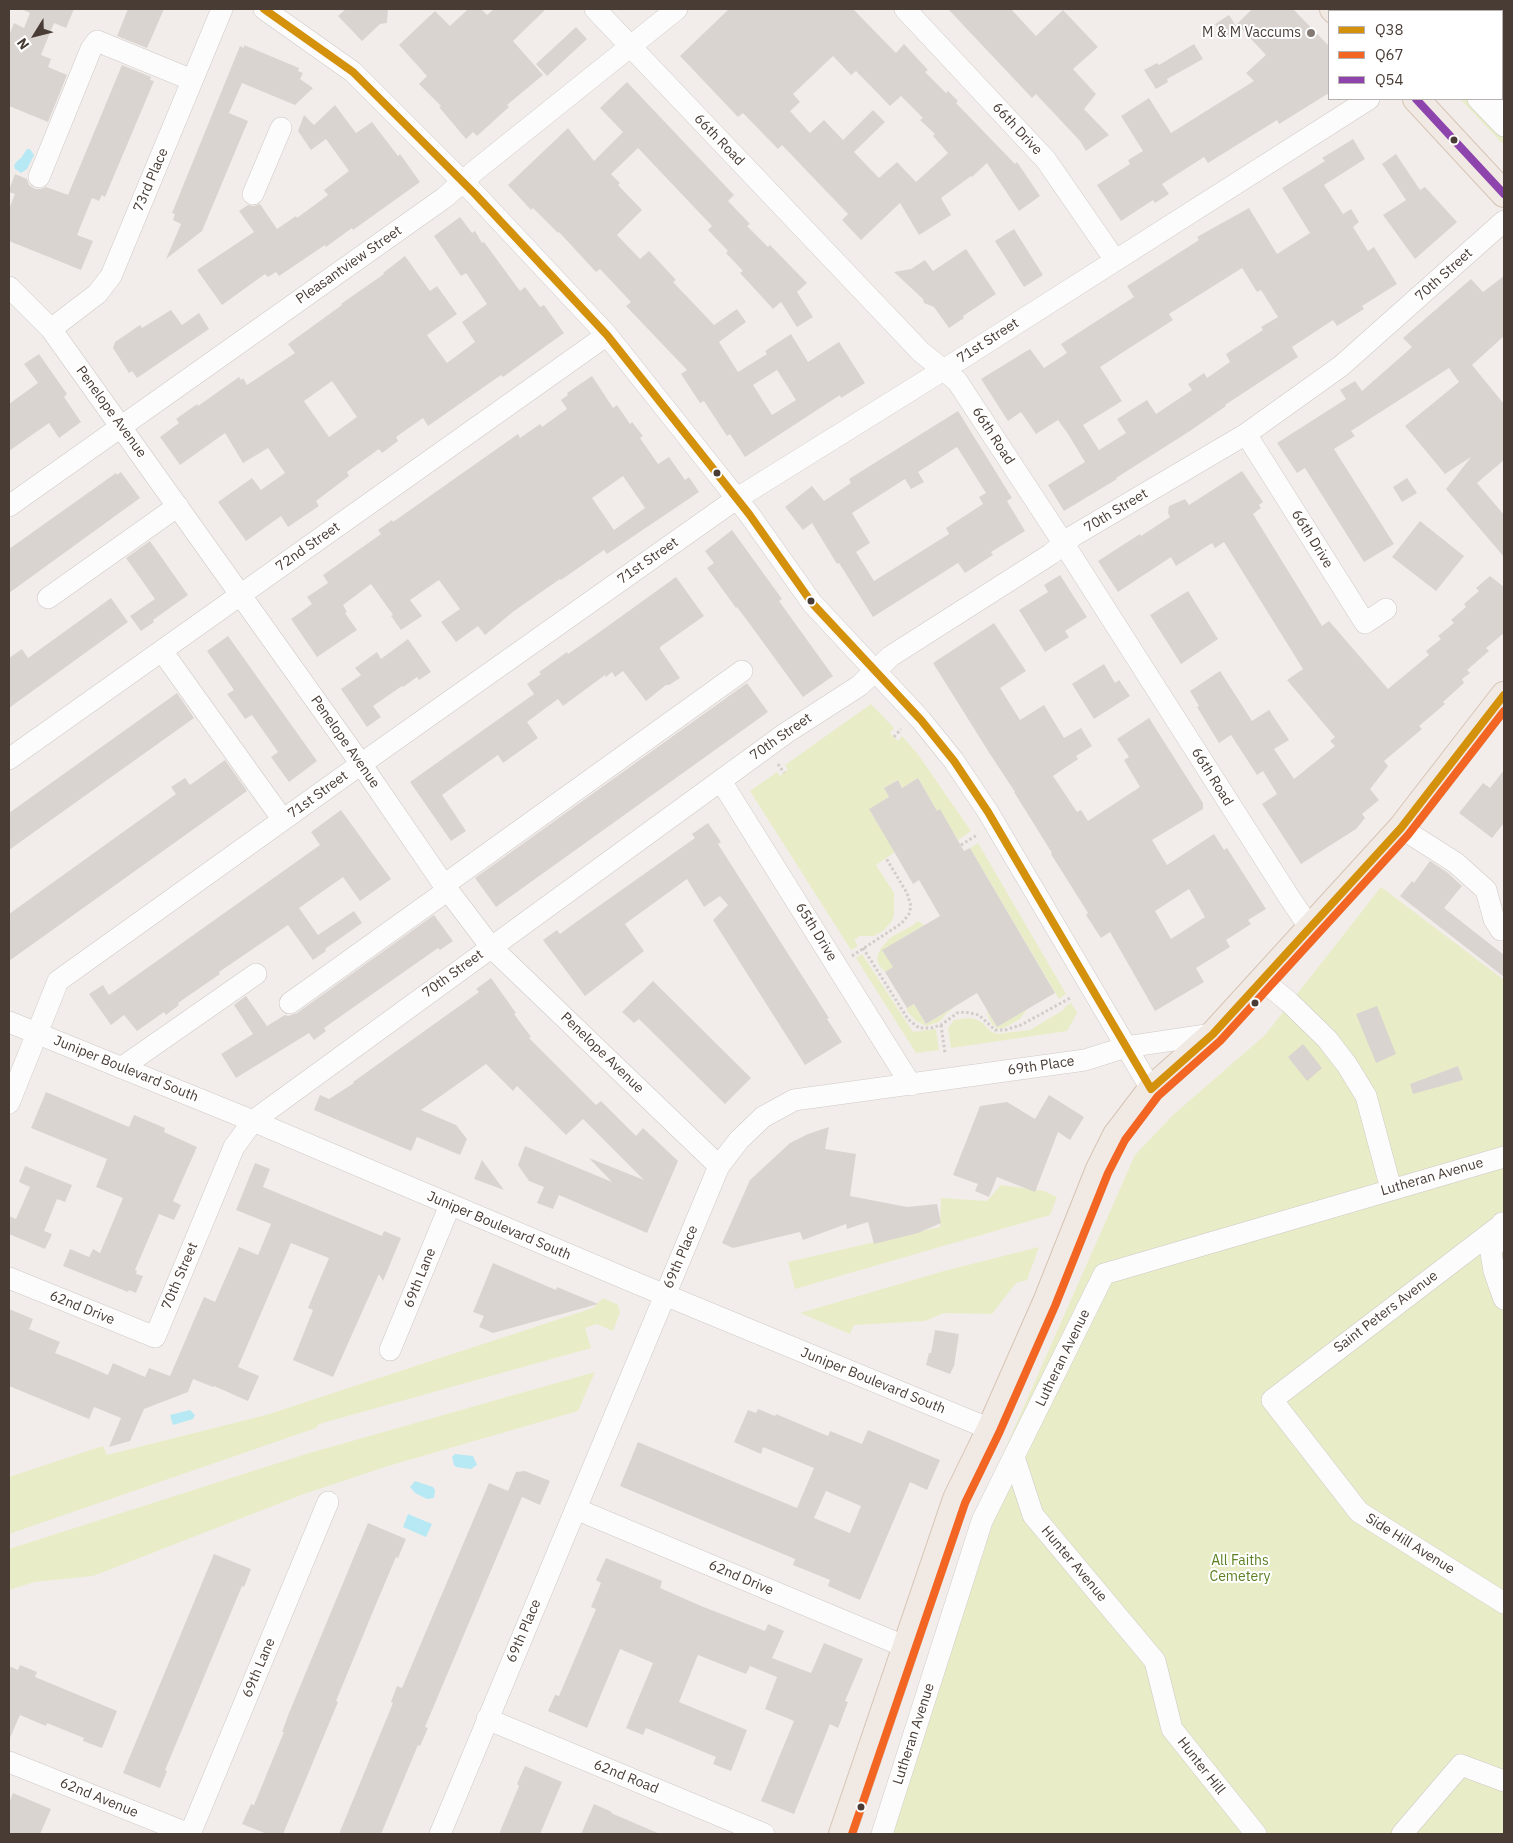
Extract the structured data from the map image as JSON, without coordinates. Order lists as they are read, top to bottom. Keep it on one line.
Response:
{"streets":{"street":["66th Drive","66th Road","73rd Place","Pleasantview Street","70th Street","71st Street","Penelope Avenue","72nd Street","65th Drive","69th Place","Juniper Boulevard South","Lutheran Avenue","69th Lane","62nd Drive","Saint Peters Avenue","Side Hill Avenue","Hunter Avenue","Hunter Hill","62nd Road","62nd Avenue"]},"crossings":[["66th Drive","70th Street"],["66th Drive","71st Street"],["66th Road","Pleasantview Street"],["66th Road","70th Street"],["66th Road","71st Street"],["73rd Place","Penelope Avenue"],["Pleasantview Street","Penelope Avenue"],["70th Street","Penelope Avenue"],["70th Street","65th Drive"],["70th Street","Juniper Boulevard South"],["70th Street","62nd Drive"],["71st Street","Penelope Avenue"],["71st Street","Juniper Boulevard South"],["Penelope Avenue","72nd Street"],["Penelope Avenue","69th Place"],["65th Drive","69th Place"],["69th Place","Juniper Boulevard South"],["69th Place","62nd Drive"],["69th Place","62nd Road"],["Juniper Boulevard South","69th Lane"],["Lutheran Avenue","Hunter Avenue"],["69th Lane","62nd Avenue"],["Saint Peters Avenue","Side Hill Avenue"],["Hunter Avenue","Hunter Hill"]],"parks":["All Faiths Cemetery"],"places":["M & M Vaccums"],"lines":["transit line Q38","transit line Q54","transit line Q67"],"legend":["Q38","Q67","Q54"],"north":"bottom left"}
